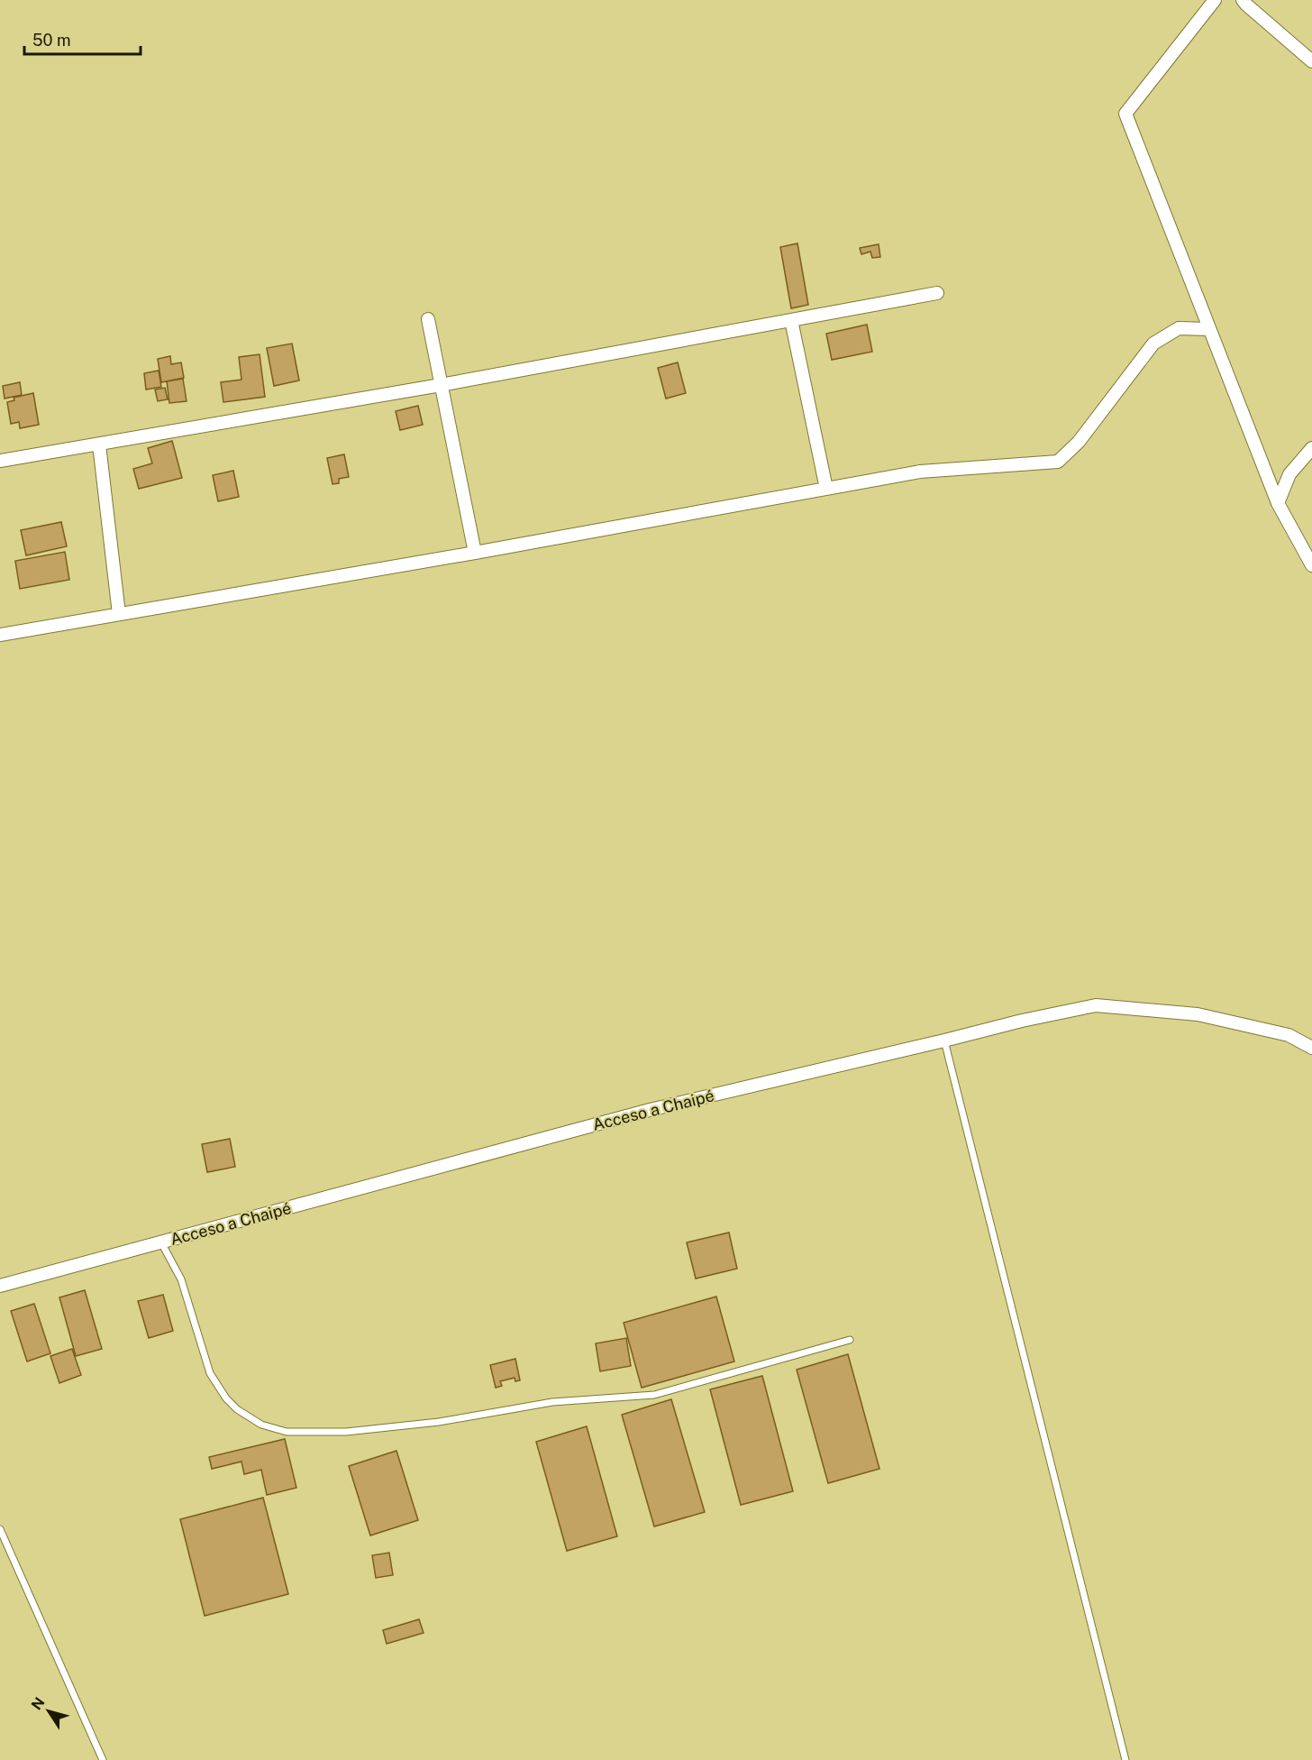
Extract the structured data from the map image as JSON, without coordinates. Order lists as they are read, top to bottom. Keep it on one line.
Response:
{"streets":{"street":["Acceso a Chaipé"]},"scale_bar":"50 m","north":"top left"}
